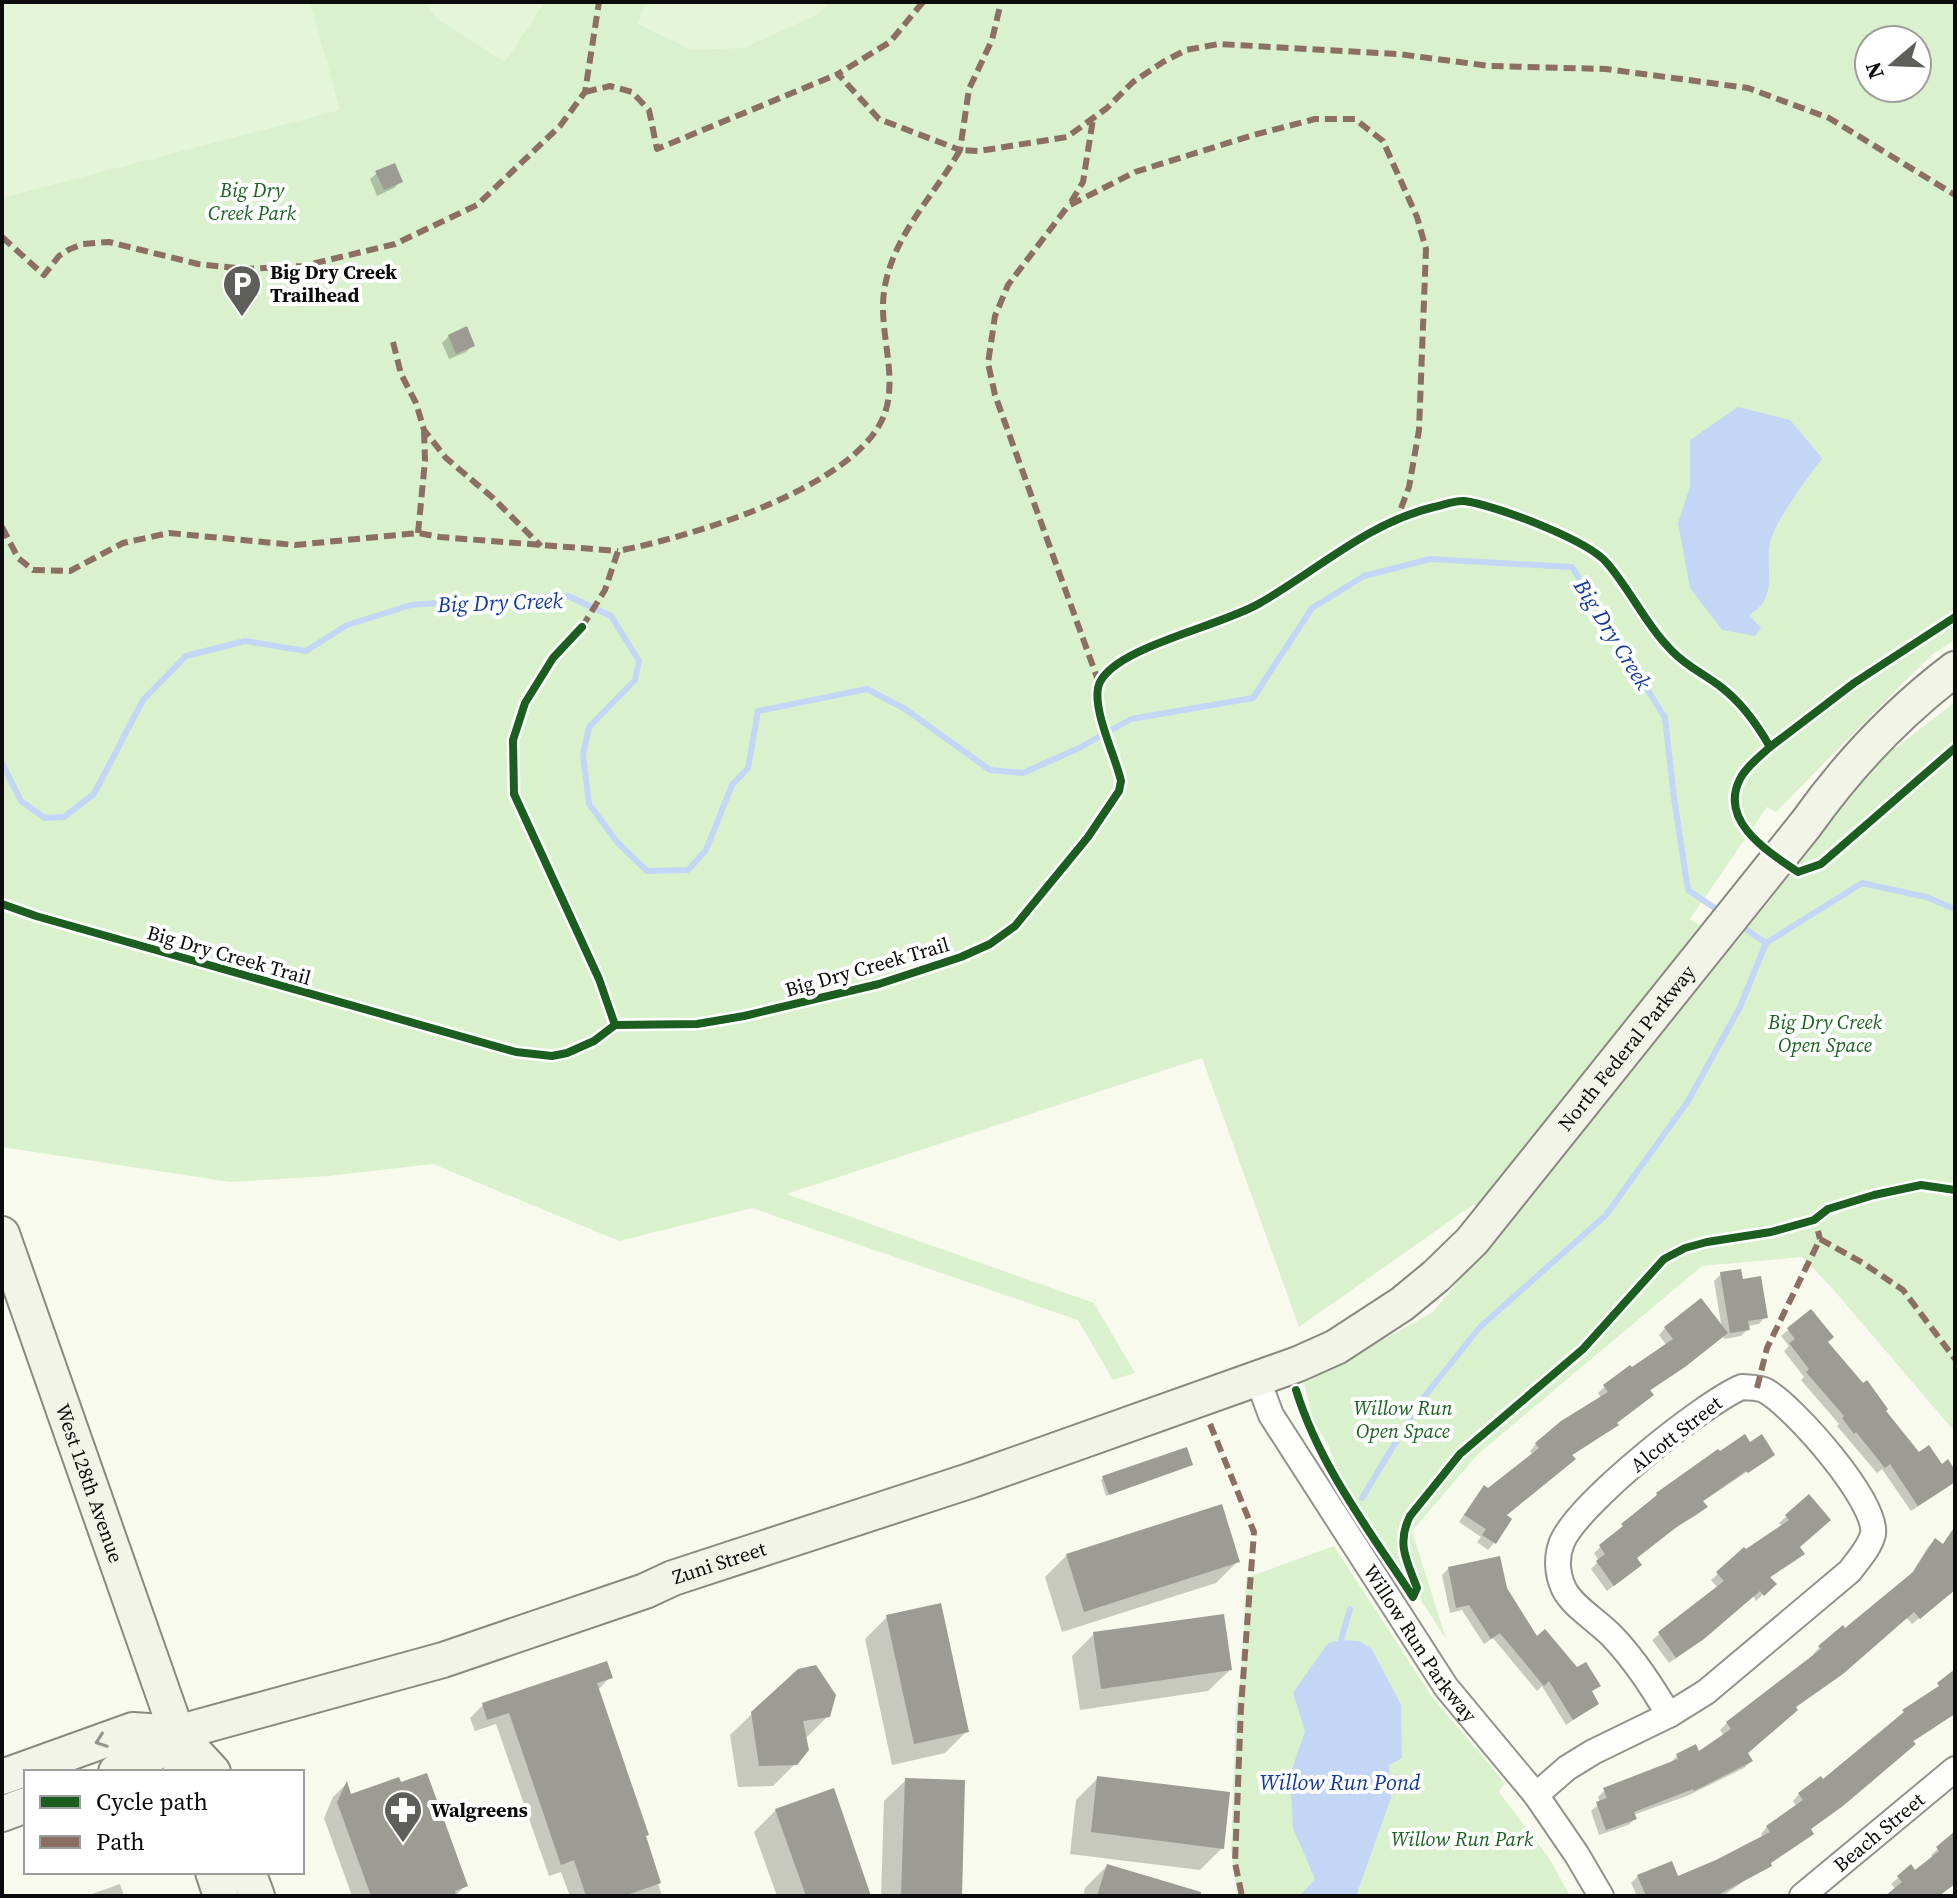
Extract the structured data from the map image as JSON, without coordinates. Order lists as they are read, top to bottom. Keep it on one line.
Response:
{"streets":{"main road":["North Federal Parkway","West 128th Avenue","Zuni Street"],"street":["Alcott Street","Willow Run Parkway","Beach Street"],"cycle path":["Big Dry Creek Trail"]},"crossings":[["North Federal Parkway","Zuni Street"],["North Federal Parkway","Willow Run Parkway"],["Alcott Street","Willow Run Parkway"],["West 128th Avenue","Zuni Street"],["Zuni Street","Willow Run Parkway"]],"water":["Big Dry Creek","Willow Run Pond"],"parks":["Big Dry Creek Park","Big Dry Creek Open Space","Willow Run Open Space","Willow Run Park"],"places":{"parking":["Big Dry Creek Trailhead"],"pharmacy":["Walgreens"]},"legend":["Cycle path","Path"],"north":"left"}
